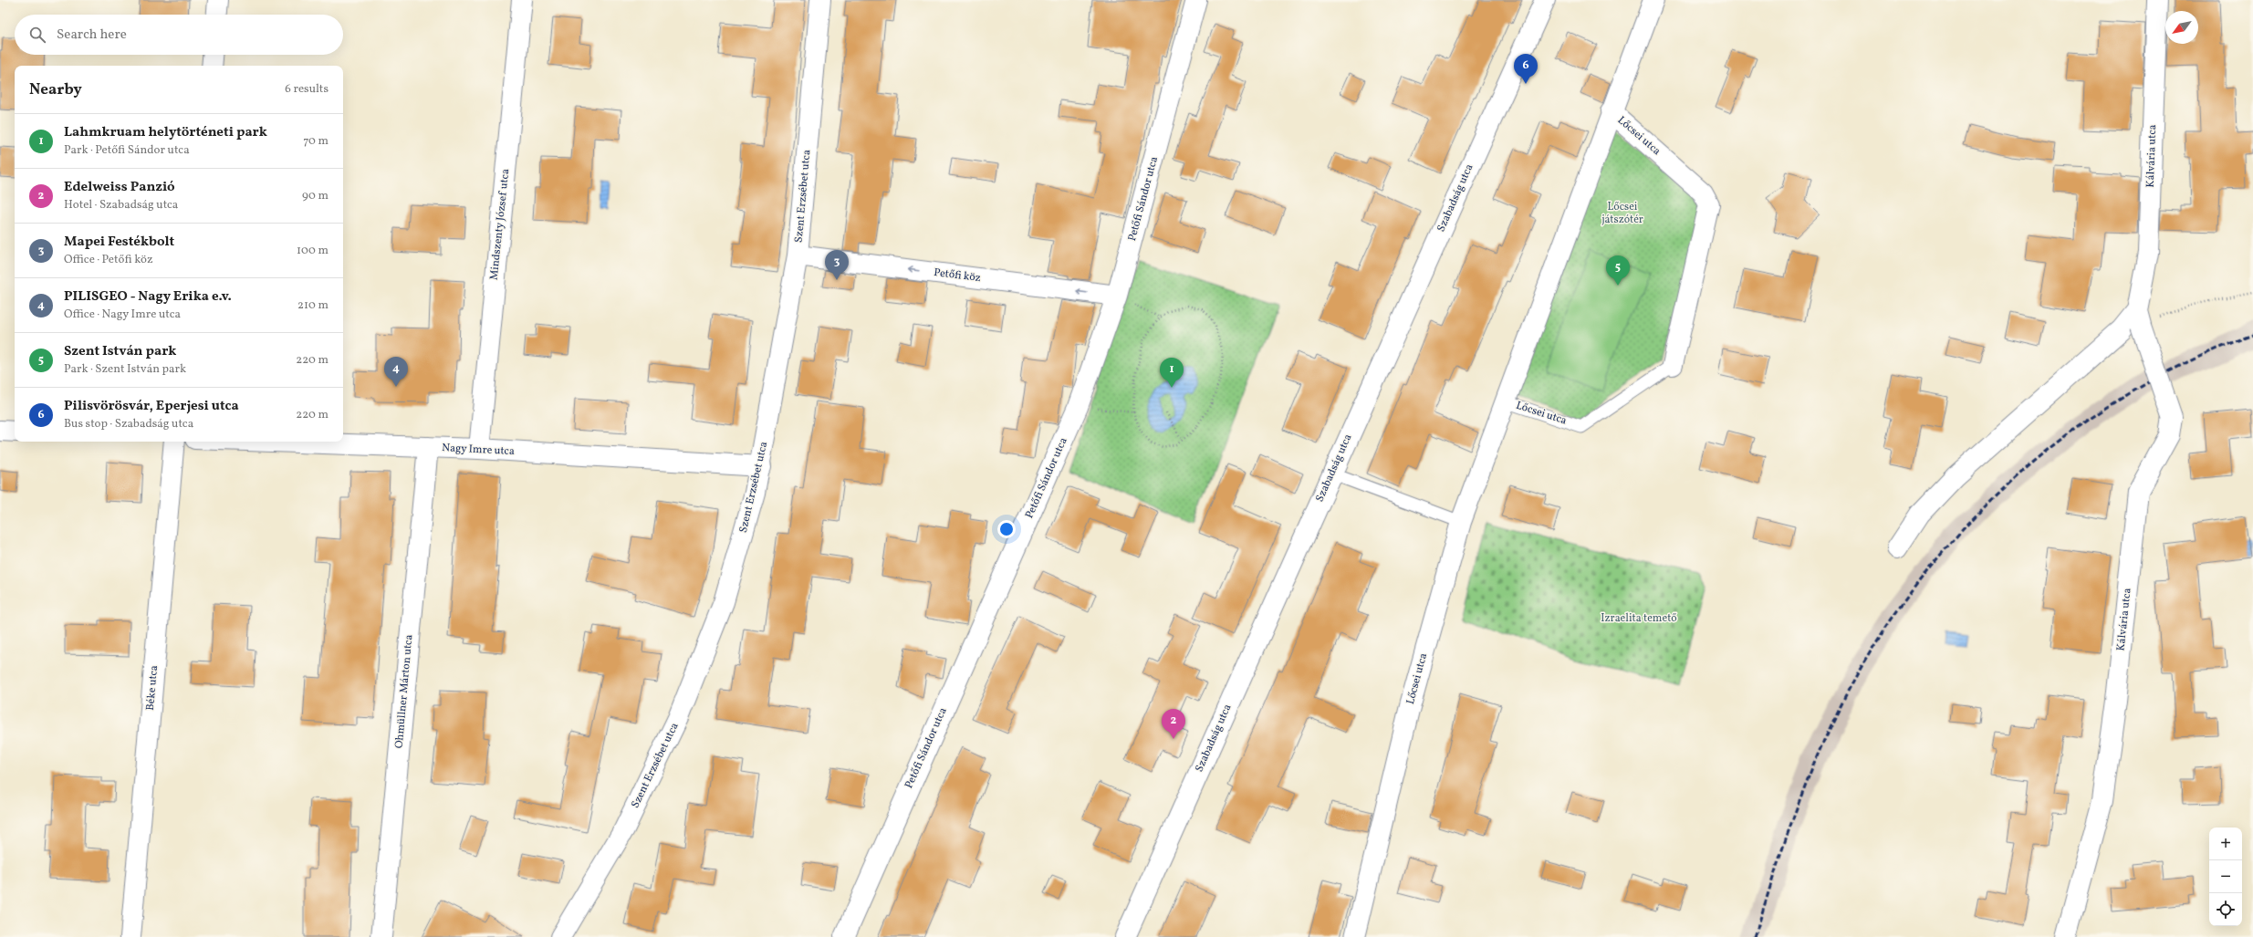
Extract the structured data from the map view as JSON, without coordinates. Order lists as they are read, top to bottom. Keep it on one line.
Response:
{"streets":{"street":["Lőcsei utca","Kálvária utca","Szent Erzsébet utca","Szabadság utca","Petőfi Sándor utca","Mindszenty József utca","Petőfi köz","Nagy Imre utca","Béke utca","Ohmüllner Márton utca"]},"crossings":[["Szent Erzsébet utca","Petőfi köz"],["Szent Erzsébet utca","Nagy Imre utca"],["Petőfi Sándor utca","Petőfi köz"],["Mindszenty József utca","Nagy Imre utca"],["Nagy Imre utca","Ohmüllner Márton utca"]],"one_way":["Petőfi köz"],"parks":["Lőcsei játszótér","Izraelita temető"],"north":"bottom left","page":{"search":"Search here","pins":["6","3","5","4","1","2"],"heading":["Nearby","6 results"],"list":[{"mark":"1","name":"Lahmkruam helytörténeti park","note":"Park · Petőfi Sándor utca","value":"70 m"},{"mark":"2","name":"Edelweiss Panzió","note":"Hotel · Szabadság utca","value":"90 m"},{"mark":"3","name":"Mapei Festékbolt","note":"Office · Petőfi köz","value":"100 m"},{"mark":"4","name":"PILISGEO - Nagy Erika e.v.","note":"Office · Nagy Imre utca","value":"210 m"},{"mark":"5","name":"Szent István park","note":"Park · Szent István park","value":"220 m"},{"mark":"6","name":"Pilisvörösvár, Eperjesi utca","note":"Bus stop · Szabadság utca","value":"220 m"}],"map_buttons":["+","−"]}}
